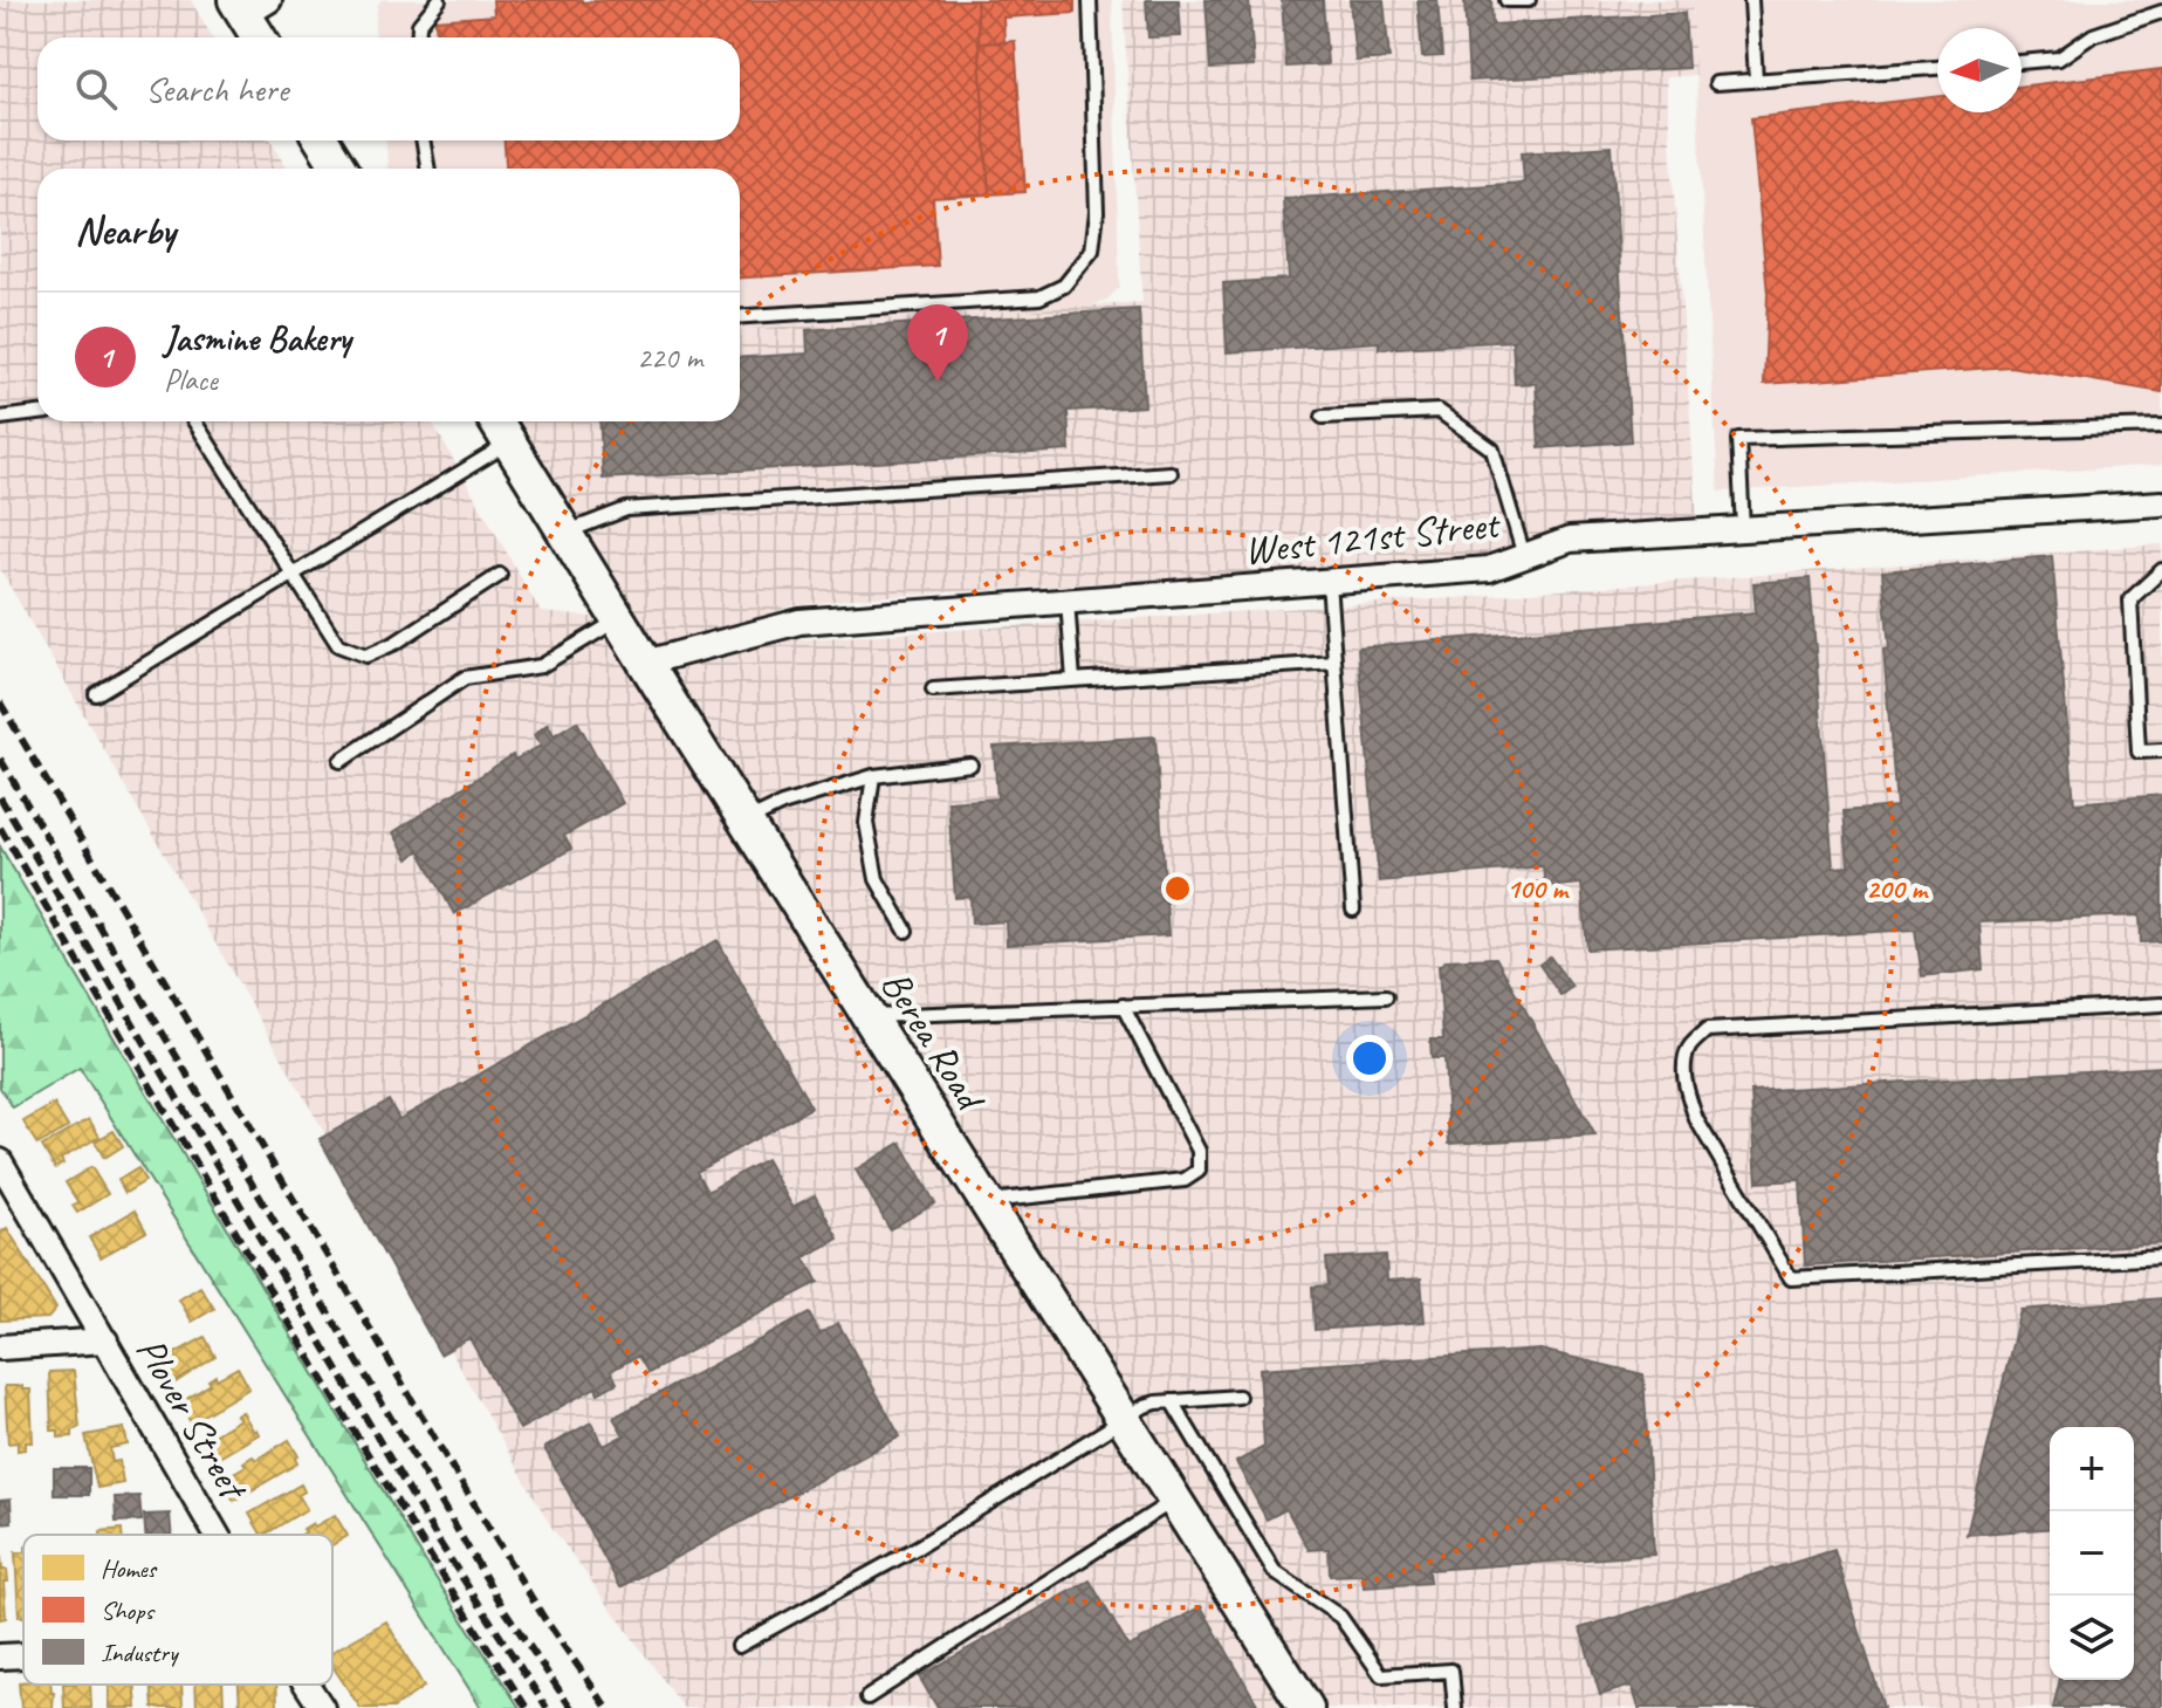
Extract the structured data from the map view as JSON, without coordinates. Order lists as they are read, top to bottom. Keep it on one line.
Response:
{"streets":{"main road":["Berea Road"],"street":["West 121st Street","Plover Street"]},"crossings":[["West 121st Street","Berea Road"]],"legend":["Homes","Shops","Industry"],"north":"left","page":{"search":"Search here","heading":"Nearby","list":[{"mark":"1","name":"Jasmine Bakery","note":"Place","value":"220 m"}],"pins":"1","map_buttons":["+","−"]},"rings":["100 m","200 m"]}
